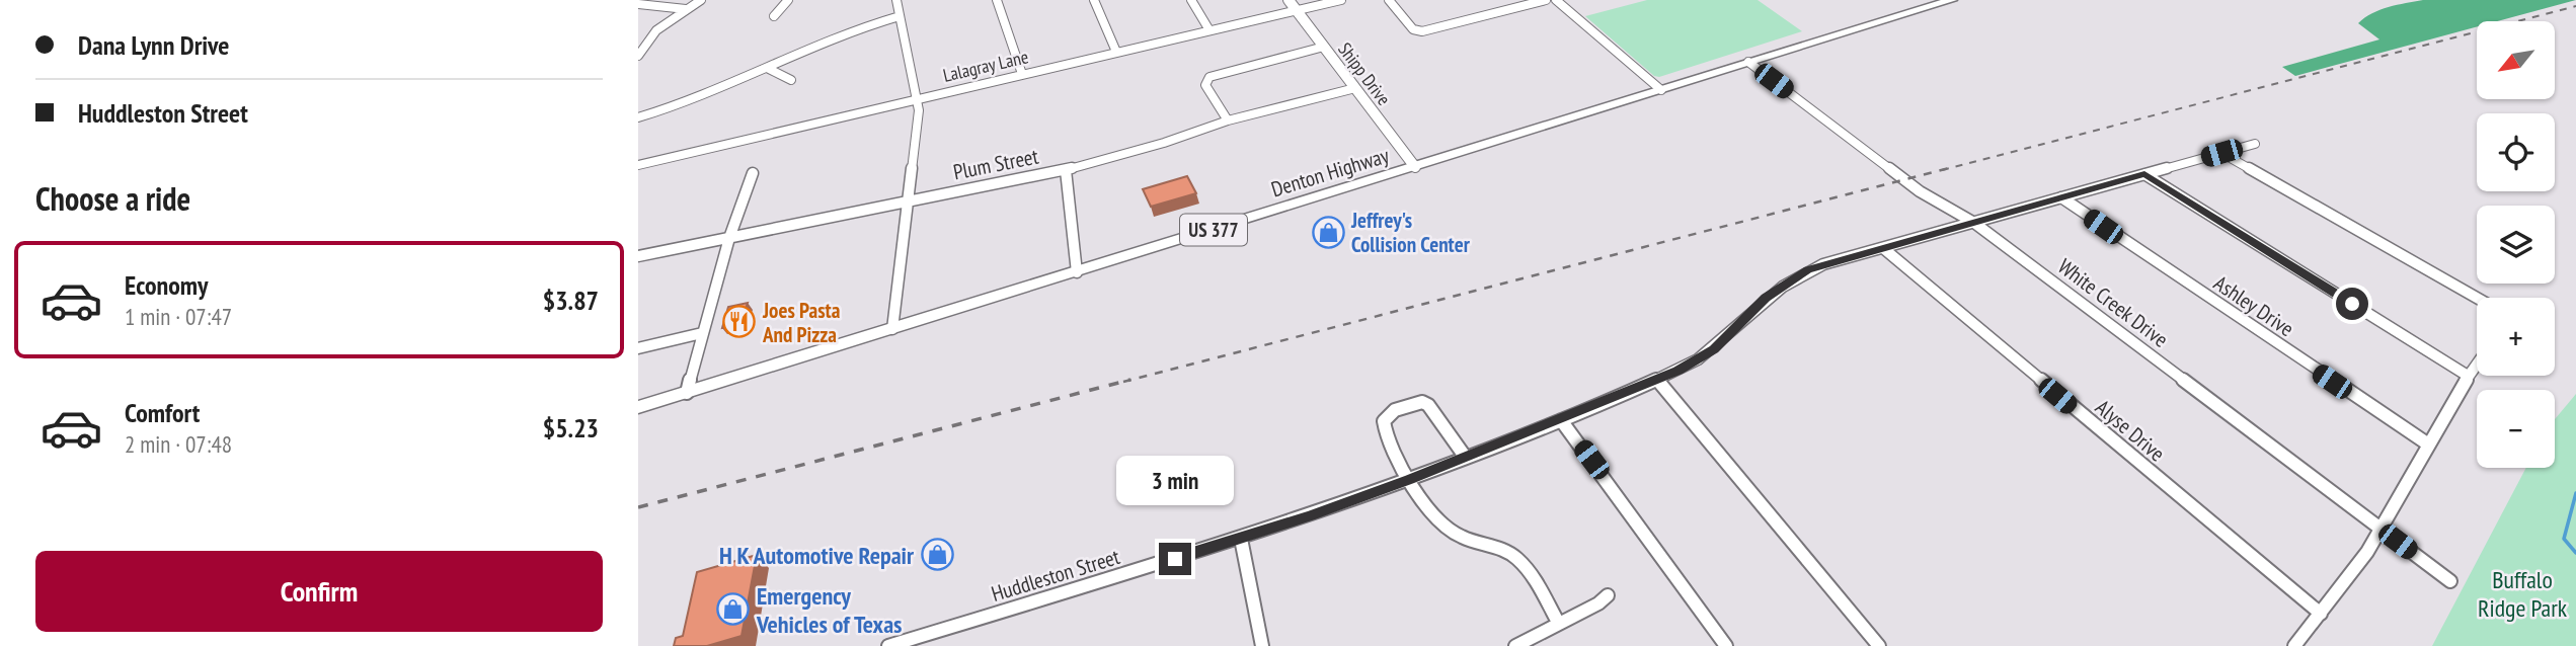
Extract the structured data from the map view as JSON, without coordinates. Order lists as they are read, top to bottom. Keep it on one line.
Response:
{"streets":{"main road":["Denton Highway","US 377"],"street":["Lalagray Lane","Shipp Drive","Plum Street","White Creek Drive","Ashley Drive","Alyse Drive","Huddleston Street"]},"crossings":[["Lalagray Lane","Shipp Drive"],["Shipp Drive","Plum Street"],["Shipp Drive","Denton Highway"],["Denton Highway","White Creek Drive"],["White Creek Drive","Huddleston Street"],["Ashley Drive","Huddleston Street"],["Alyse Drive","Huddleston Street"]],"parks":["Buffalo Ridge Park"],"places":{"shop":["Jeffrey's Collision Center","H K Automotive Repair","Emergency Vehicles of Texas"],"restaurant":["Joes Pasta And Pizza"]},"north":"bottom left","page":{"banner":["Dana Lynn Drive","Huddleston Street"],"map_buttons":["+","−"],"heading":"Choose a ride","list":[{"name":"Economy","note":"1 min · 07:47","value":"$3.87"},{"name":"Comfort","note":"2 min · 07:48","value":"$5.23"}],"bubble":"3 min","buttons":"Confirm"}}
